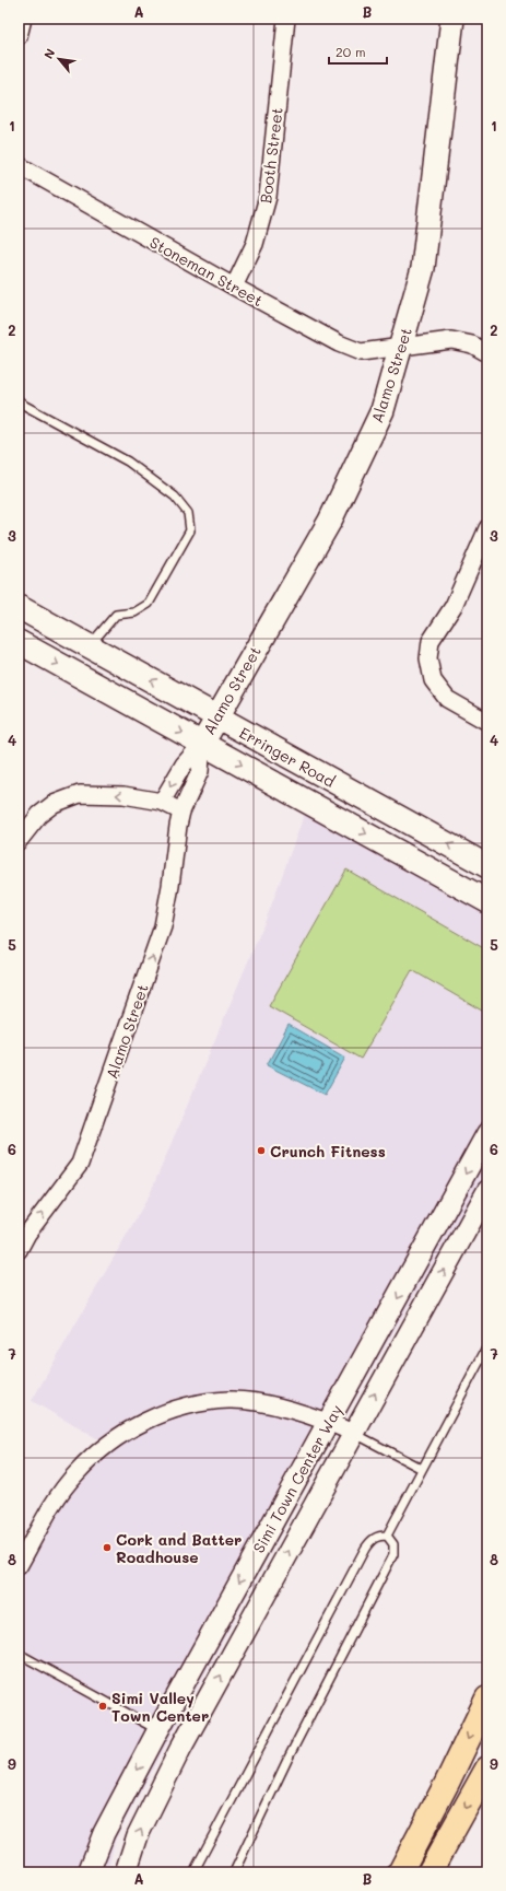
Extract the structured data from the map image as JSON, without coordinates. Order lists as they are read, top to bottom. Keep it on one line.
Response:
{"streets":{"main road":["Alamo Street","Erringer Road"],"street":["Booth Street","Stoneman Street","Simi Town Center Way"]},"crossings":[["Booth Street","Stoneman Street"],["Stoneman Street","Alamo Street"],["Alamo Street","Erringer Road"]],"places":["Crunch Fitness","Cork and Batter Roadhouse","Simi Valley Town Center"],"scale_bar":"20 m","north":"top left","grid":{"columns":["A","B"],"rows":["1","2","3","4","5","6","7","8","9"]}}
